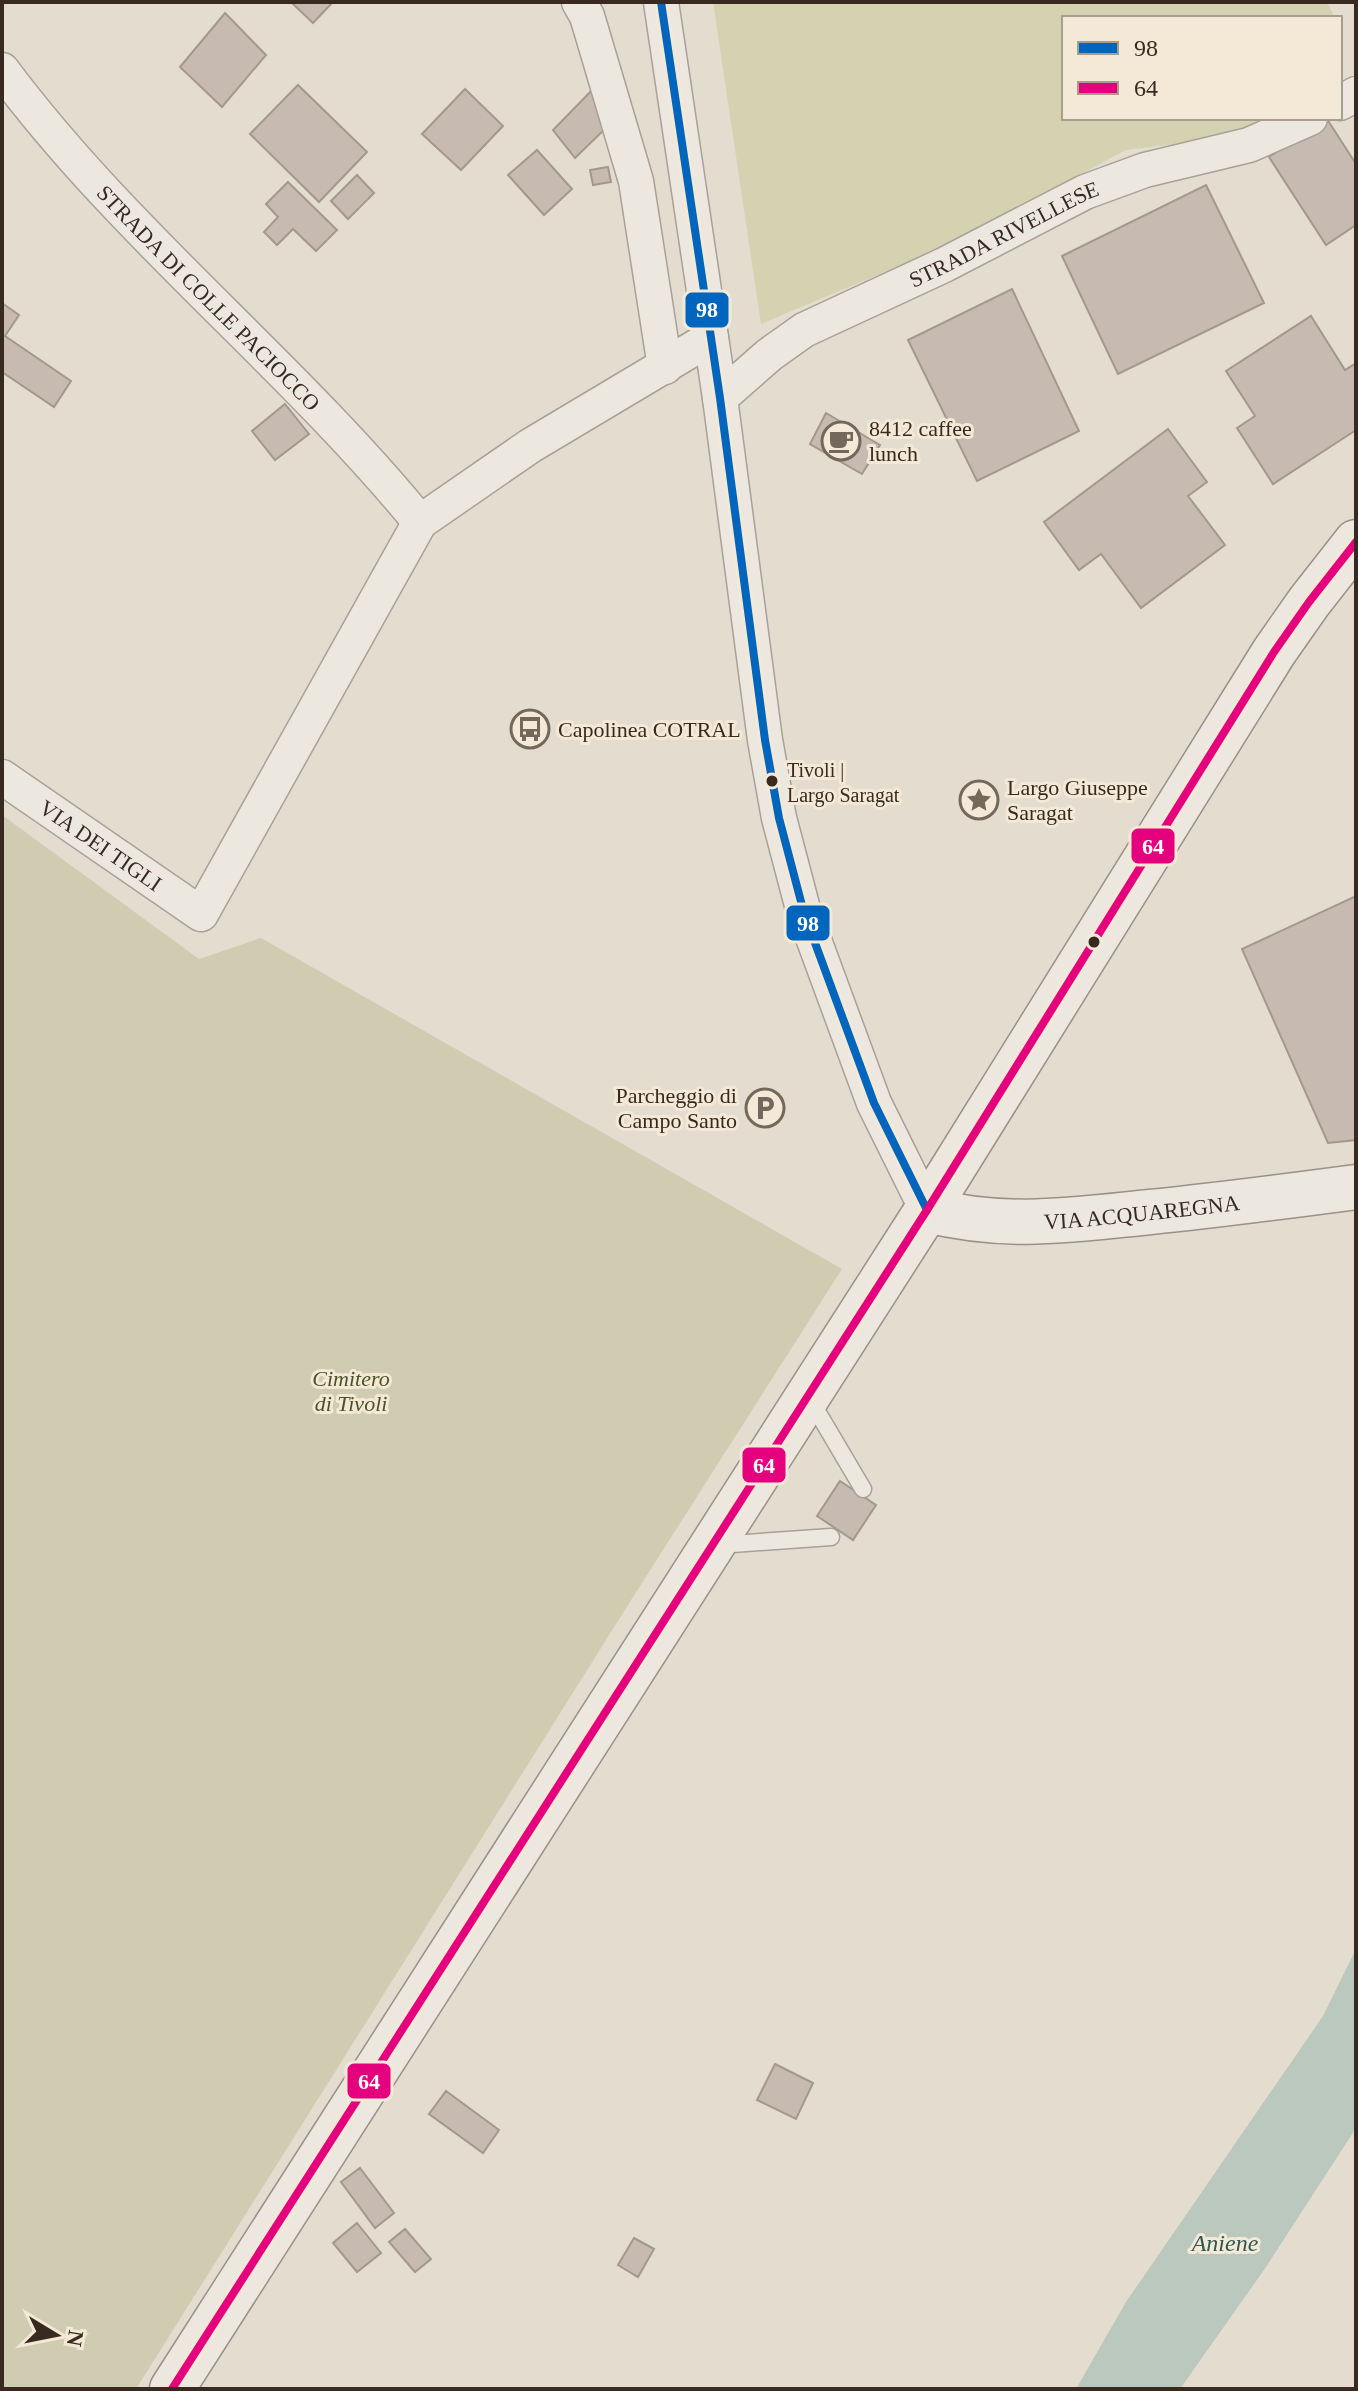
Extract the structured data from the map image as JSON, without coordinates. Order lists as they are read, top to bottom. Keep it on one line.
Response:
{"streets":{"main road":["VIA ACQUAREGNA"],"street":["STRADA RIVELLESE","STRADA DI COLLE PACIOCCO","VIA DEI TIGLI"]},"crossings":[["STRADA DI COLLE PACIOCCO","VIA DEI TIGLI"]],"water":["Aniene"],"parks":["Cimitero di Tivoli"],"places":{"cafe":["8412 caffee lunch"],"bus stop":["Capolinea COTRAL"],"other":["Tivoli | Largo Saragat"],"place":["Largo Giuseppe Saragat"],"parking":["Parcheggio di Campo Santo"]},"lines":["transit line 98","transit line 64"],"legend":["98","64"],"north":"right"}
